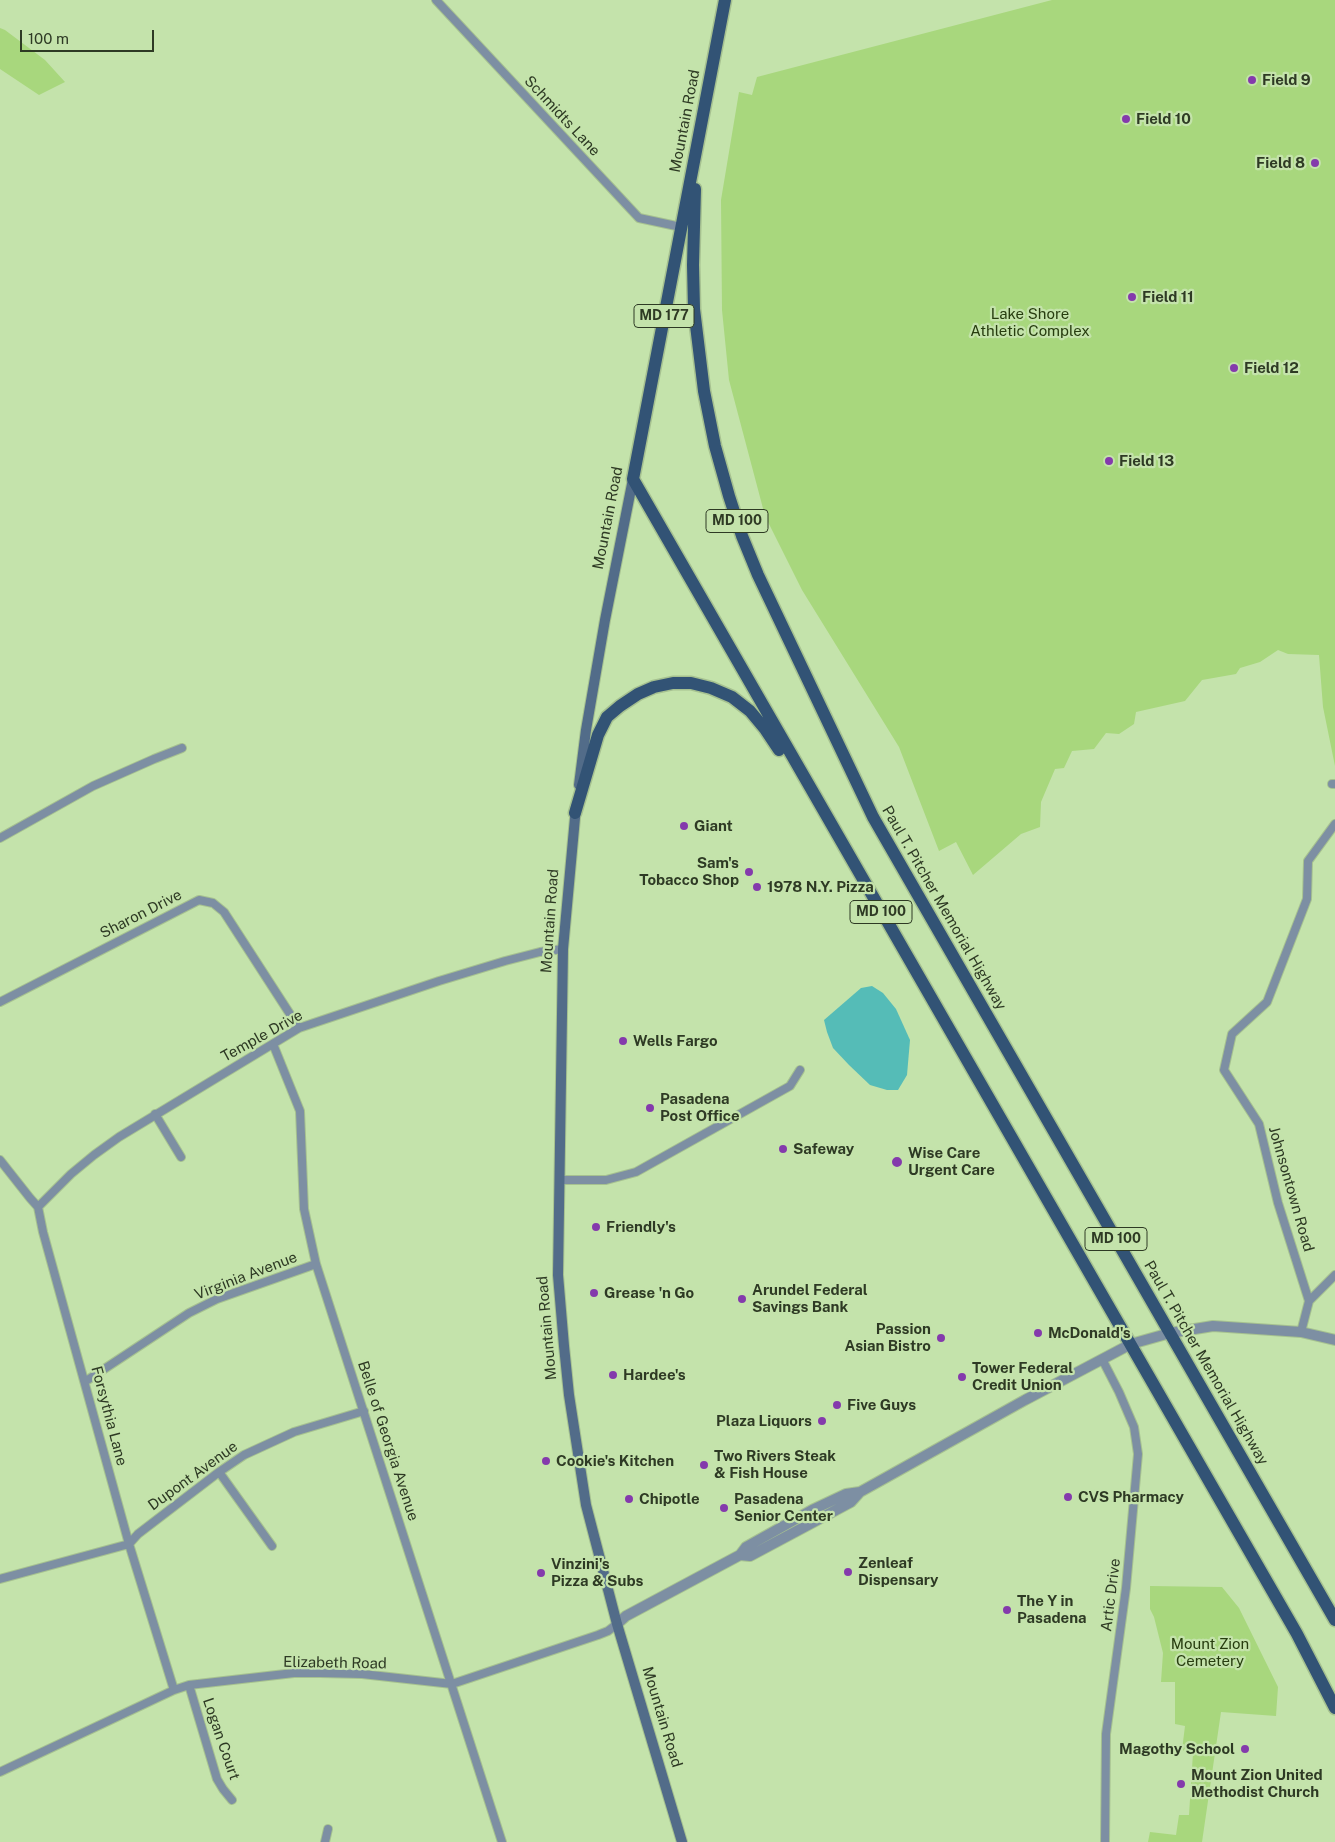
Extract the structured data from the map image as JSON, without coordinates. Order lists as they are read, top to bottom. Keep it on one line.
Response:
{"streets":{"main road":["Mountain Road","MD 177","MD 100","Paul T. Pitcher Memorial Highway"],"street":["Schmidts Lane","Sharon Drive","Temple Drive","Johnsontown Road","Virginia Avenue","Forsythia Lane","Belle of Georgia Avenue","Dupont Avenue","Artic Drive","Elizabeth Road","Logan Court"]},"crossings":[["Schmidts Lane","Mountain Road"],["Mountain Road","MD 100"],["Mountain Road","Paul T. Pitcher Memorial Highway"],["Mountain Road","Temple Drive"],["Mountain Road","Elizabeth Road"],["Sharon Drive","Temple Drive"],["Temple Drive","Forsythia Lane"],["Temple Drive","Belle of Georgia Avenue"],["Virginia Avenue","Forsythia Lane"],["Virginia Avenue","Belle of Georgia Avenue"],["Forsythia Lane","Dupont Avenue"],["Forsythia Lane","Elizabeth Road"],["Belle of Georgia Avenue","Dupont Avenue"],["Belle of Georgia Avenue","Elizabeth Road"],["Elizabeth Road","Logan Court"]],"parks":["Lake Shore Athletic Complex","Mount Zion Cemetery"],"places":["Field 9","Field 10","Field 8","Field 11","Field 12","Field 13","Giant","Sam's Tobacco Shop","1978 N.Y. Pizza","Wells Fargo","Pasadena Post Office","Safeway","Wise Care Urgent Care","Friendly's","Grease 'n Go","Arundel Federal Savings Bank","McDonald's","Passion Asian Bistro","Hardee's","Tower Federal Credit Union","Five Guys","Plaza Liquors","Cookie's Kitchen","Two Rivers Steak & Fish House","CVS Pharmacy","Chipotle","Pasadena Senior Center","Zenleaf Dispensary","Vinzini's Pizza & Subs","The Y in Pasadena","Magothy School","Mount Zion United Methodist Church"],"scale_bar":"100 m"}
